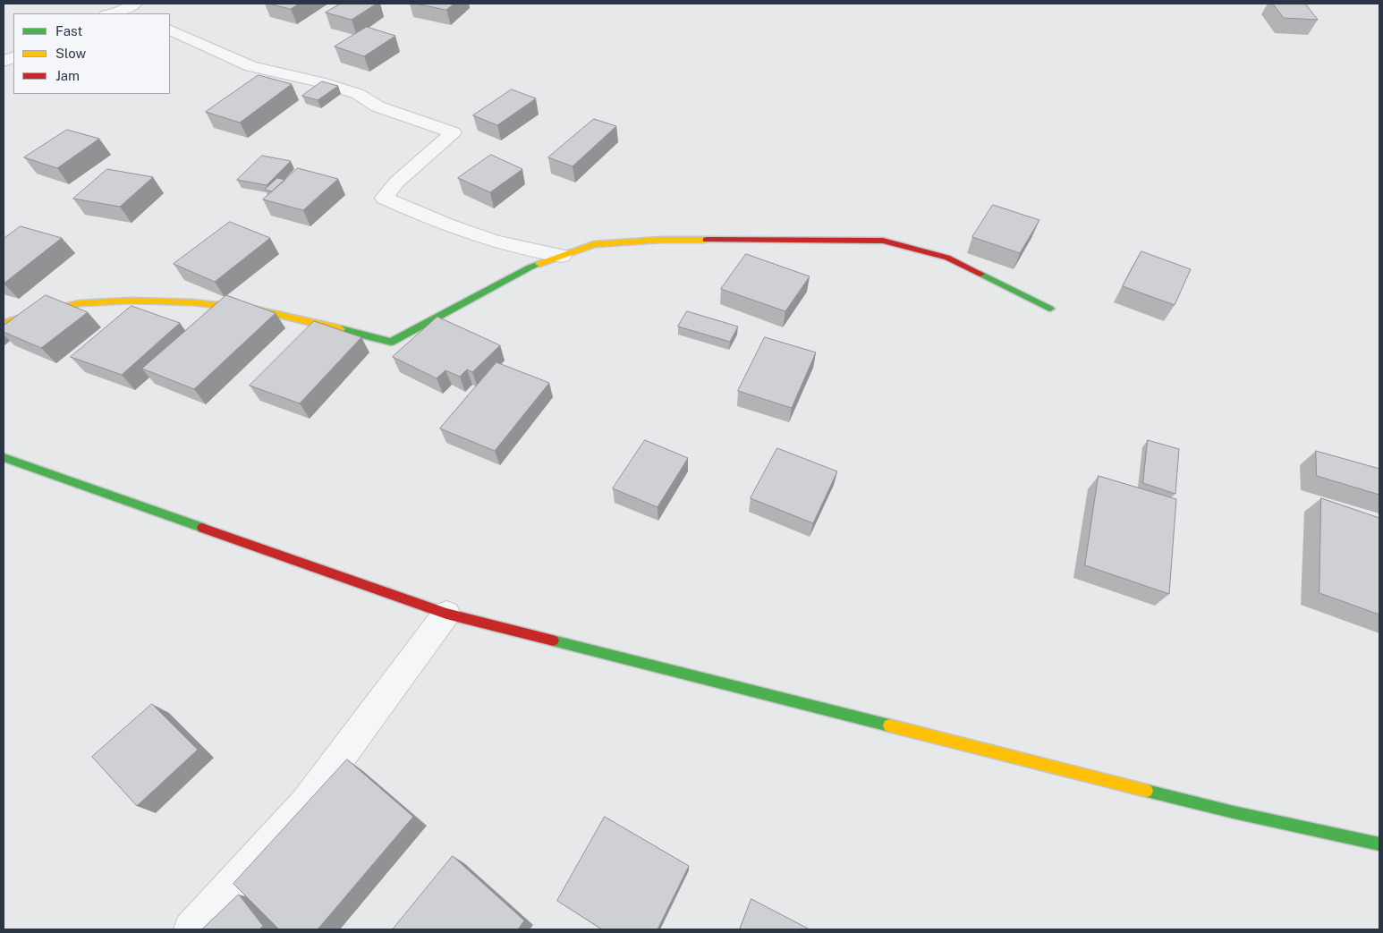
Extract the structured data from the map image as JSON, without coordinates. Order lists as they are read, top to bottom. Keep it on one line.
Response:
{"legend":["Fast","Slow","Jam"]}
